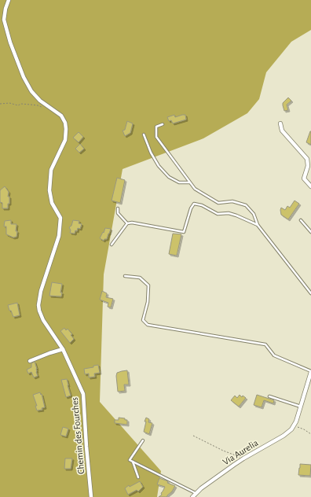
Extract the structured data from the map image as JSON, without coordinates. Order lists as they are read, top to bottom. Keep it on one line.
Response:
{"streets":{"street":["Chemin des Fourches","Via Aurelia"]}}
